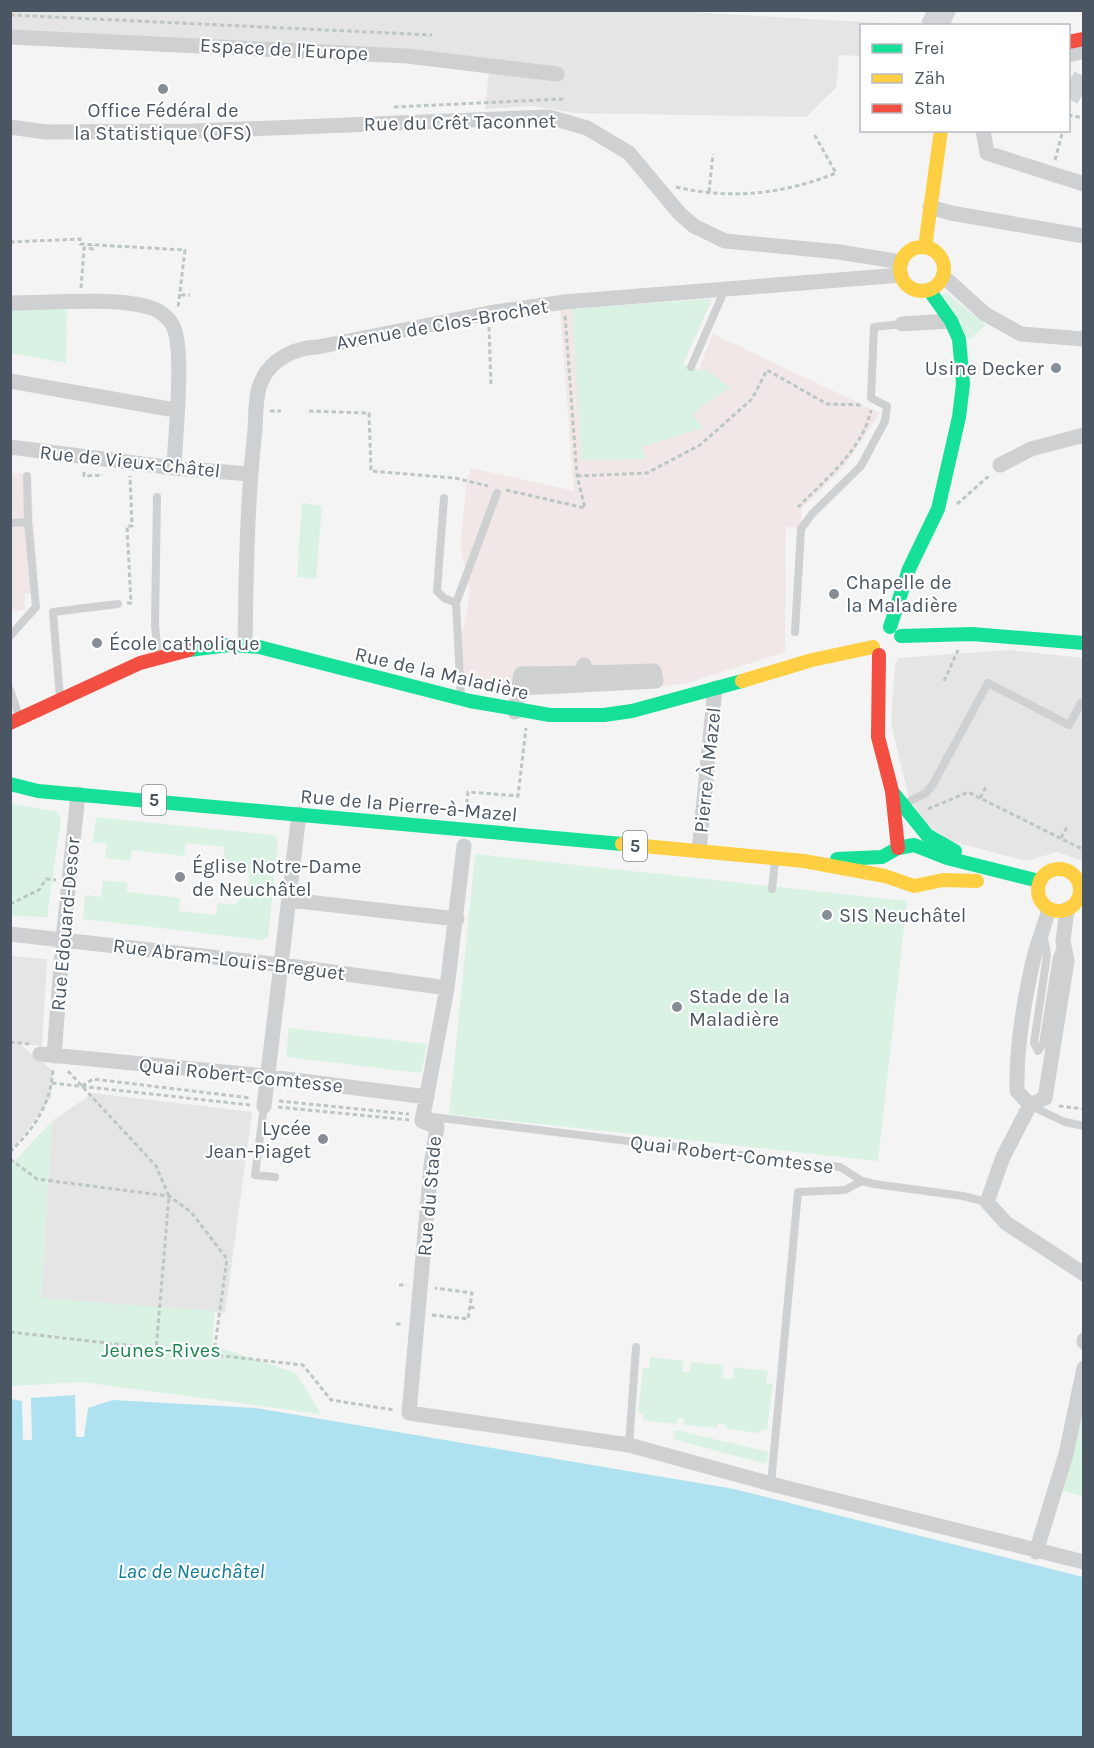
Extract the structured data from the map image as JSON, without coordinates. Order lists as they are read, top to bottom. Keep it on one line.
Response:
{"streets":{"street":["Espace de l'Europe","Rue du Crêt Taconnet","Avenue de Clos-Brochet","Rue de Vieux-Châtel","Rue de la Maladière","Pierre À Mazel","5","Rue de la Pierre-à-Mazel","Rue Edouard-Desor","Rue Abram-Louis-Breguet","Quai Robert-Comtesse","Rue du Stade"]},"crossings":[["Rue du Crêt Taconnet","Avenue de Clos-Brochet"],["Avenue de Clos-Brochet","Rue de Vieux-Châtel"],["Avenue de Clos-Brochet","Rue de la Maladière"],["Rue de la Maladière","Pierre À Mazel"],["Pierre À Mazel","Rue de la Pierre-à-Mazel"],["Rue de la Pierre-à-Mazel","Rue Edouard-Desor"],["Rue Edouard-Desor","Rue Abram-Louis-Breguet"],["Rue Edouard-Desor","Quai Robert-Comtesse"],["Rue Abram-Louis-Breguet","Rue du Stade"],["Quai Robert-Comtesse","Rue du Stade"]],"water":["Lac de Neuchâtel"],"parks":["Jeunes-Rives"],"places":["Office Fédéral de la Statistique (OFS)","Usine Decker","Chapelle de la Maladière","École catholique","Église Notre-Dame de Neuchâtel","SIS Neuchâtel","Stade de la Maladière","Lycée Jean-Piaget"],"legend":["Frei","Zäh","Stau"]}
